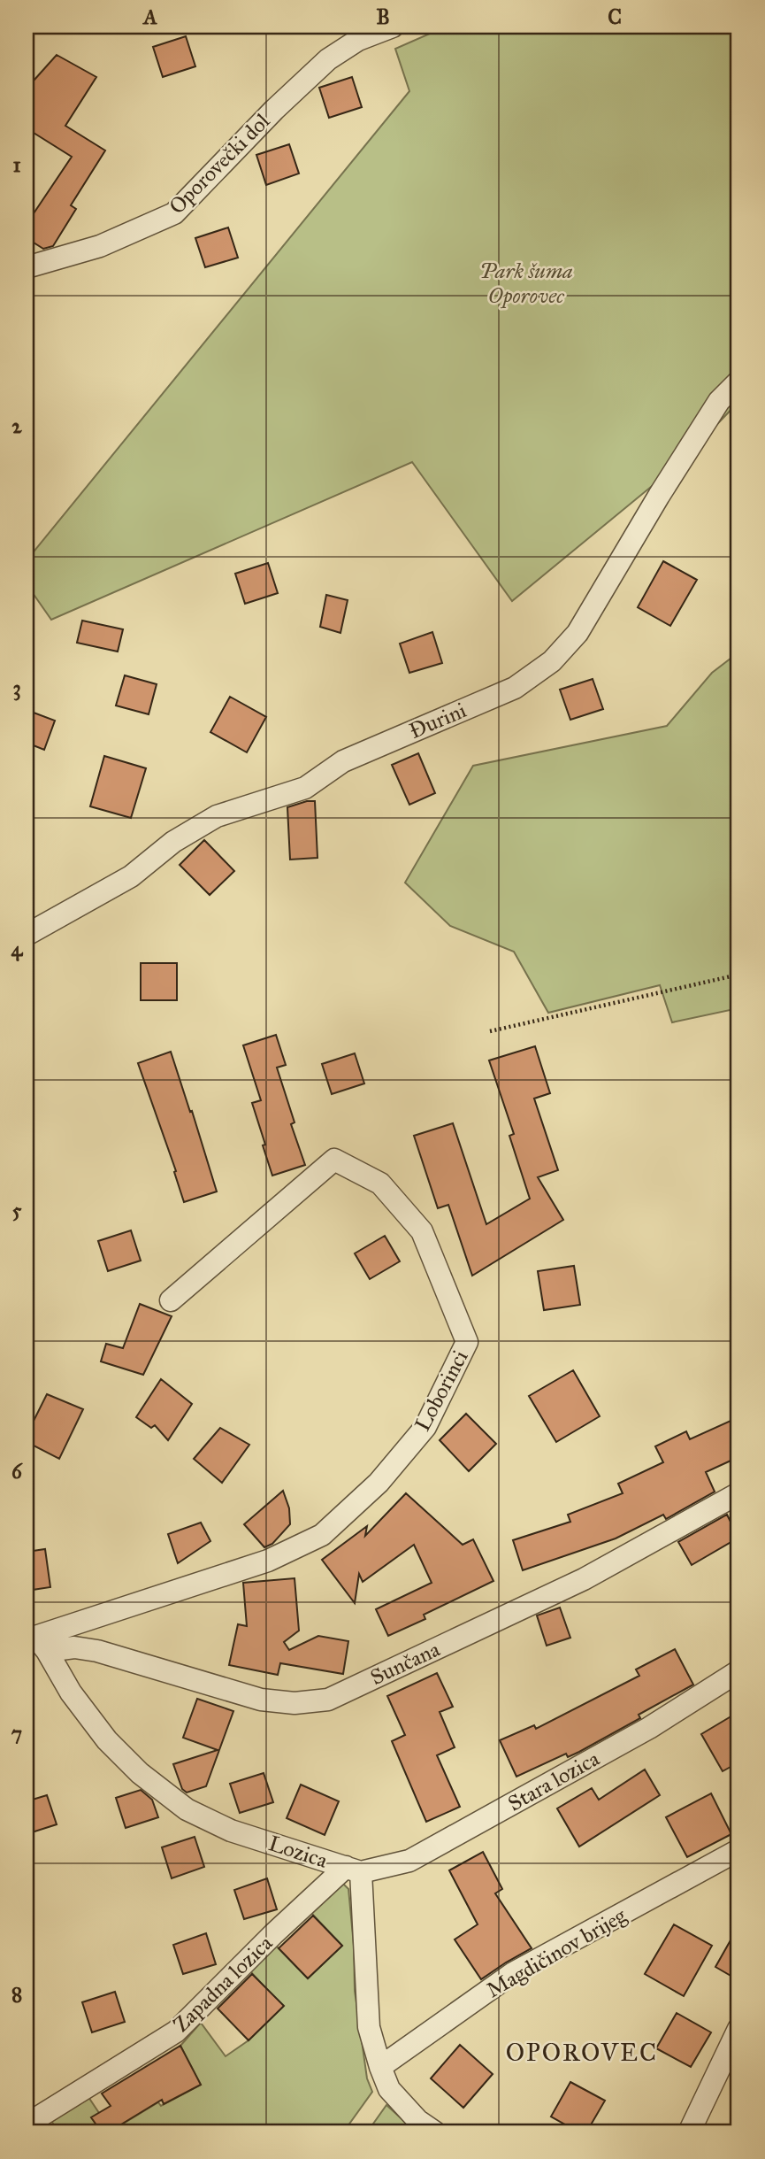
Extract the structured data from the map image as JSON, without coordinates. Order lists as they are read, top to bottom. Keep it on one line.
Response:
{"streets":{"street":["Oporovečki dol","Đurini","Loborinci","Sunčana","Stara lozica","Lozica","Magdičinov brijeg","Zapadna lozica"]},"crossings":[["Loborinci","Sunčana"],["Loborinci","Lozica"],["Sunčana","Lozica"],["Stara lozica","Lozica"],["Stara lozica","Zapadna lozica"],["Lozica","Zapadna lozica"]],"districts":["OPOROVEC"],"parks":["Park šuma Oporovec"],"grid":{"columns":["A","B","C"],"rows":["1","2","3","4","5","6","7","8"]}}
